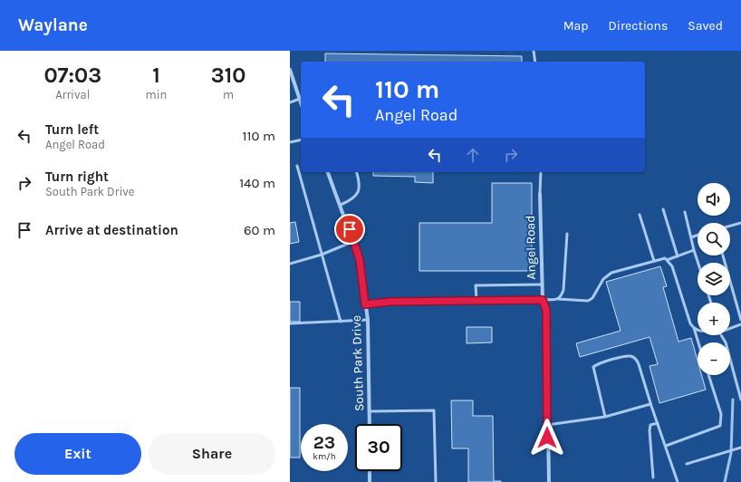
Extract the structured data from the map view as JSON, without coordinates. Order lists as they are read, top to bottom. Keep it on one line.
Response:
{"streets":{"street":["Angel Road","South Park Drive"]},"page":{"header":"Waylane","nav":["Map","Directions","Saved"],"eta":["07:03","Arrival","1","min","310","m"],"turn":["110 m","Angel Road"],"list":[{"name":"Turn left","note":"Angel Road","value":"110 m"},{"name":"Turn right","note":"South Park Drive","value":"140 m"},{"name":"Arrive at destination","value":"60 m"}],"map_buttons":["+","−"],"speed":"23 km/h","limit":"30","buttons":["Exit","Share"]}}
